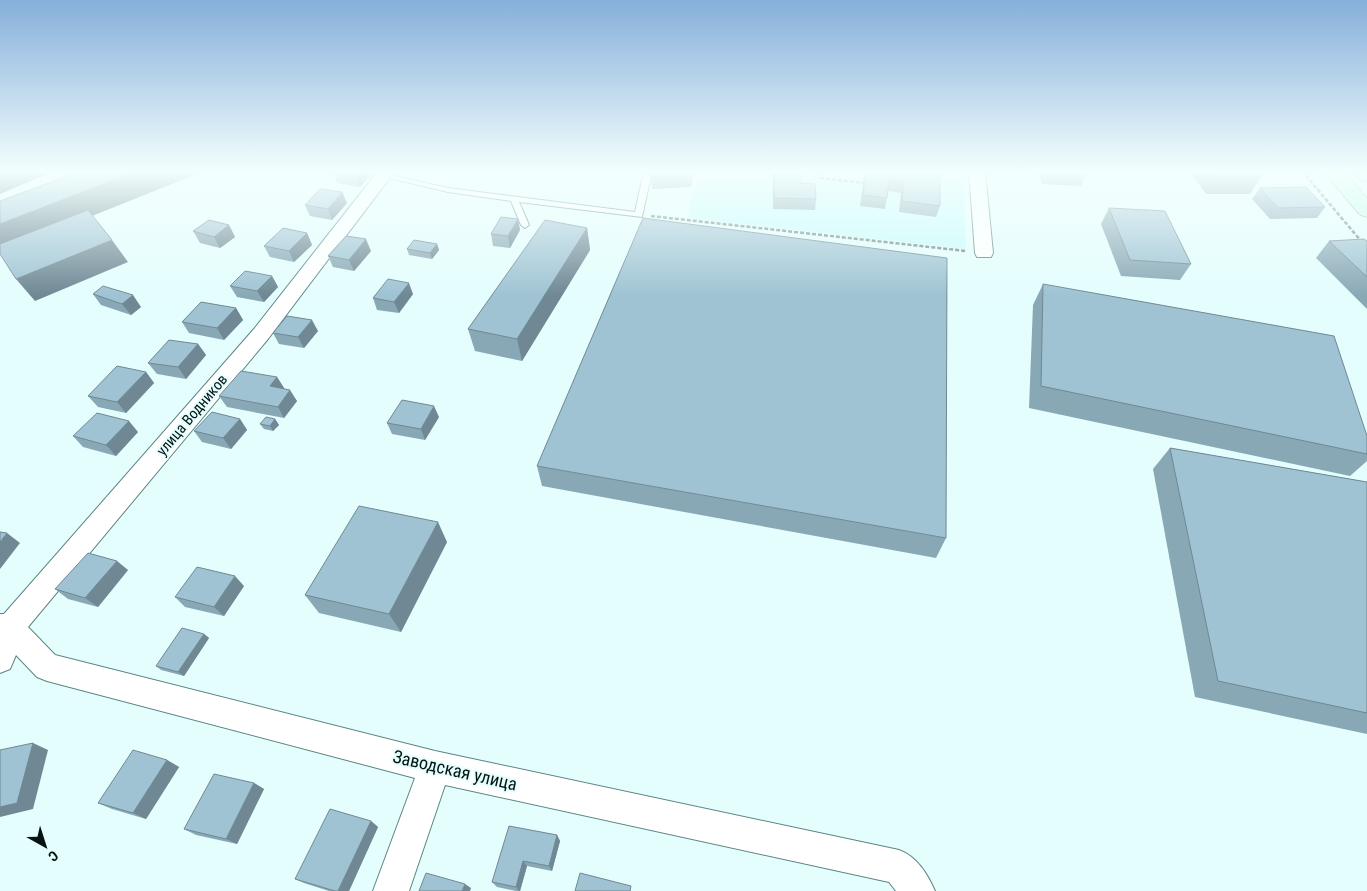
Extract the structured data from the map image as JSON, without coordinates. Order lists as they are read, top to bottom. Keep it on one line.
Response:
{"streets":{"street":["улица Водников","Заводская улица"]},"crossings":[["улица Водников","Заводская улица"]],"north":"bottom right"}
